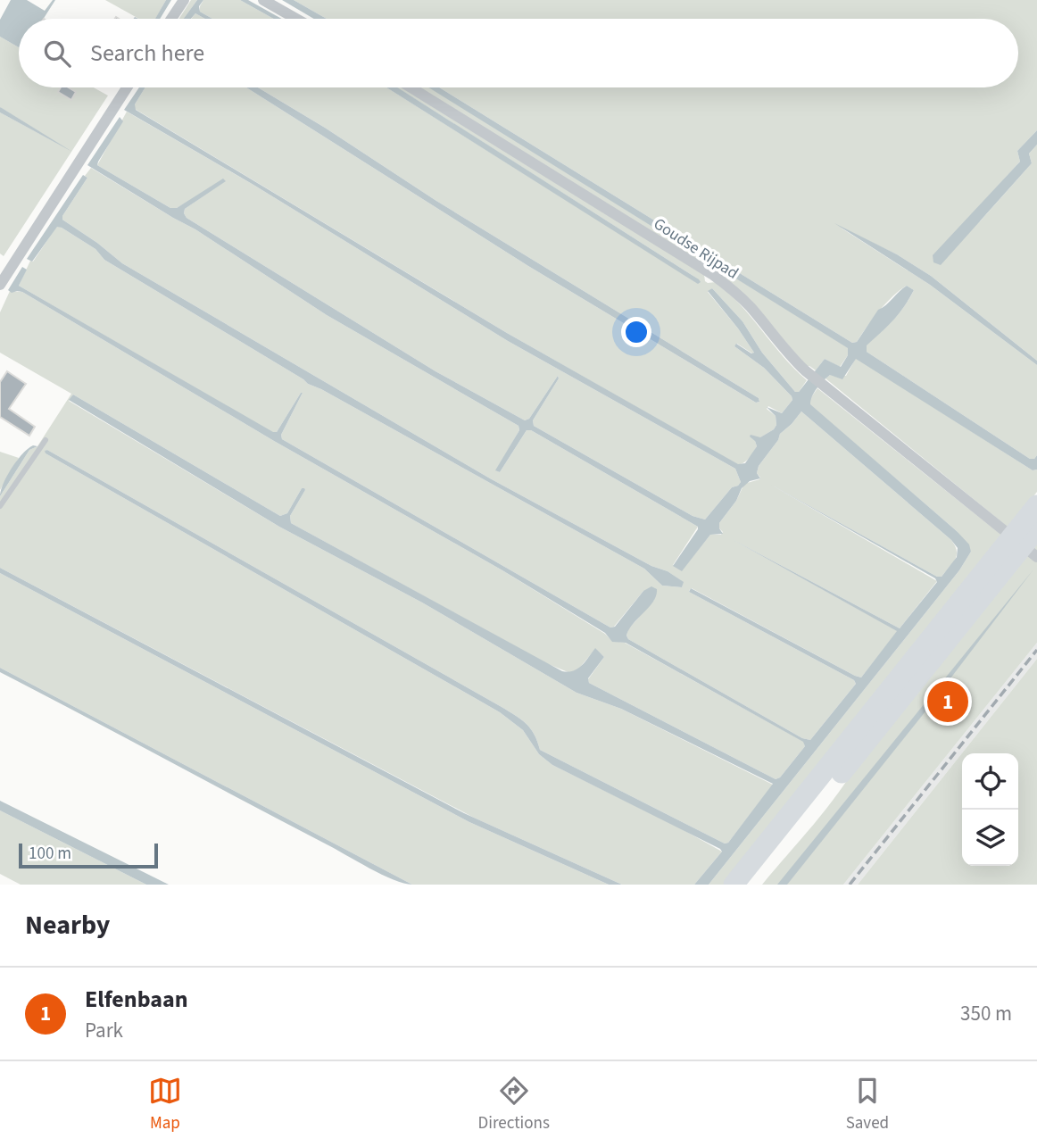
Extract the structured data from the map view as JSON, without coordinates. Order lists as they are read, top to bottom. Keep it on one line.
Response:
{"streets":{"street":["Goudse Rijpad"]},"scale_bar":"100 m","page":{"search":"Search here","pins":"1","scale":"100 m","heading":"Nearby","list":[{"mark":"1","name":"Elfenbaan","note":"Park","value":"350 m"}],"nav":["Map","Directions","Saved"]}}
